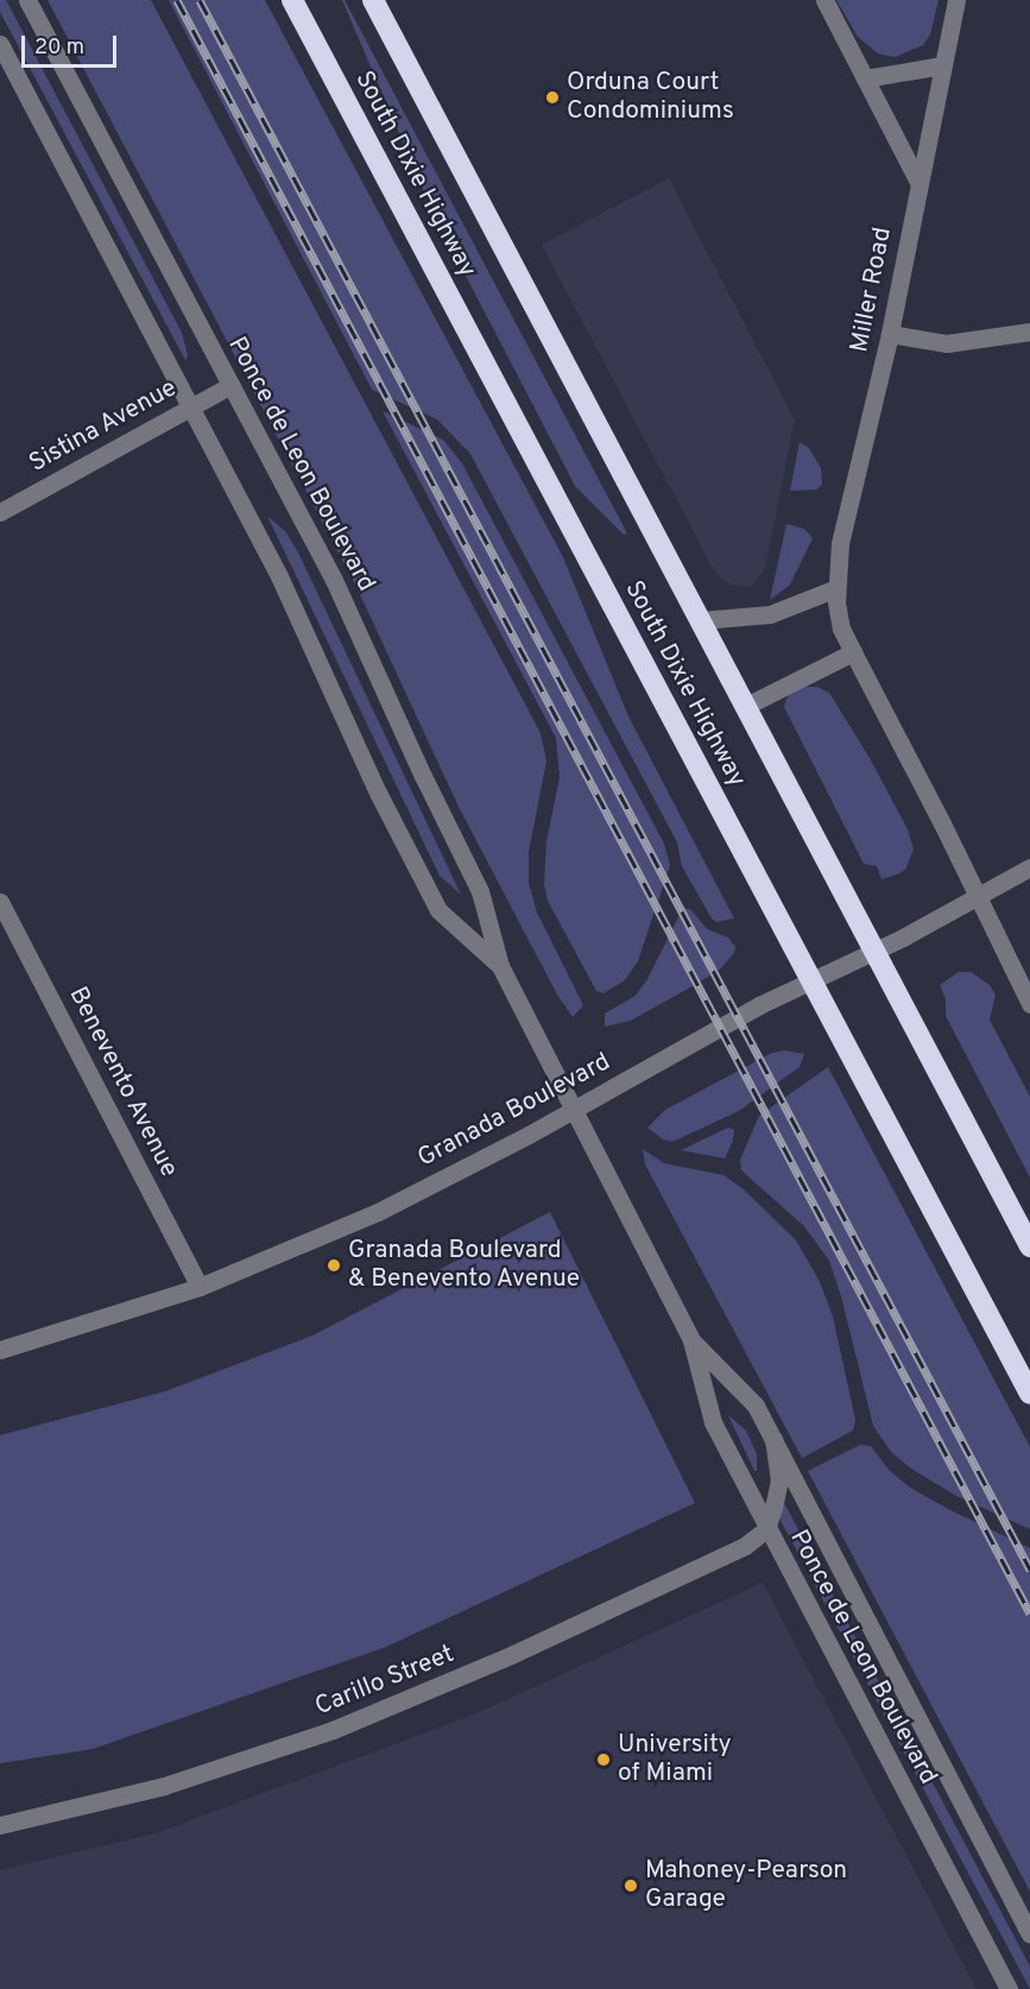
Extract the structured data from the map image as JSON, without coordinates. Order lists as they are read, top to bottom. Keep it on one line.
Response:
{"streets":{"highway":["South Dixie Highway"],"street":["Miller Road","Sistina Avenue","Ponce de Leon Boulevard","Benevento Avenue","Granada Boulevard","Carillo Street"]},"crossings":[["South Dixie Highway","Granada Boulevard"],["Miller Road","Granada Boulevard"],["Sistina Avenue","Ponce de Leon Boulevard"],["Ponce de Leon Boulevard","Granada Boulevard"],["Ponce de Leon Boulevard","Carillo Street"],["Benevento Avenue","Granada Boulevard"]],"places":["Orduna Court Condominiums","Granada Boulevard & Benevento Avenue","University of Miami","Mahoney-Pearson Garage"],"scale_bar":"20 m"}
